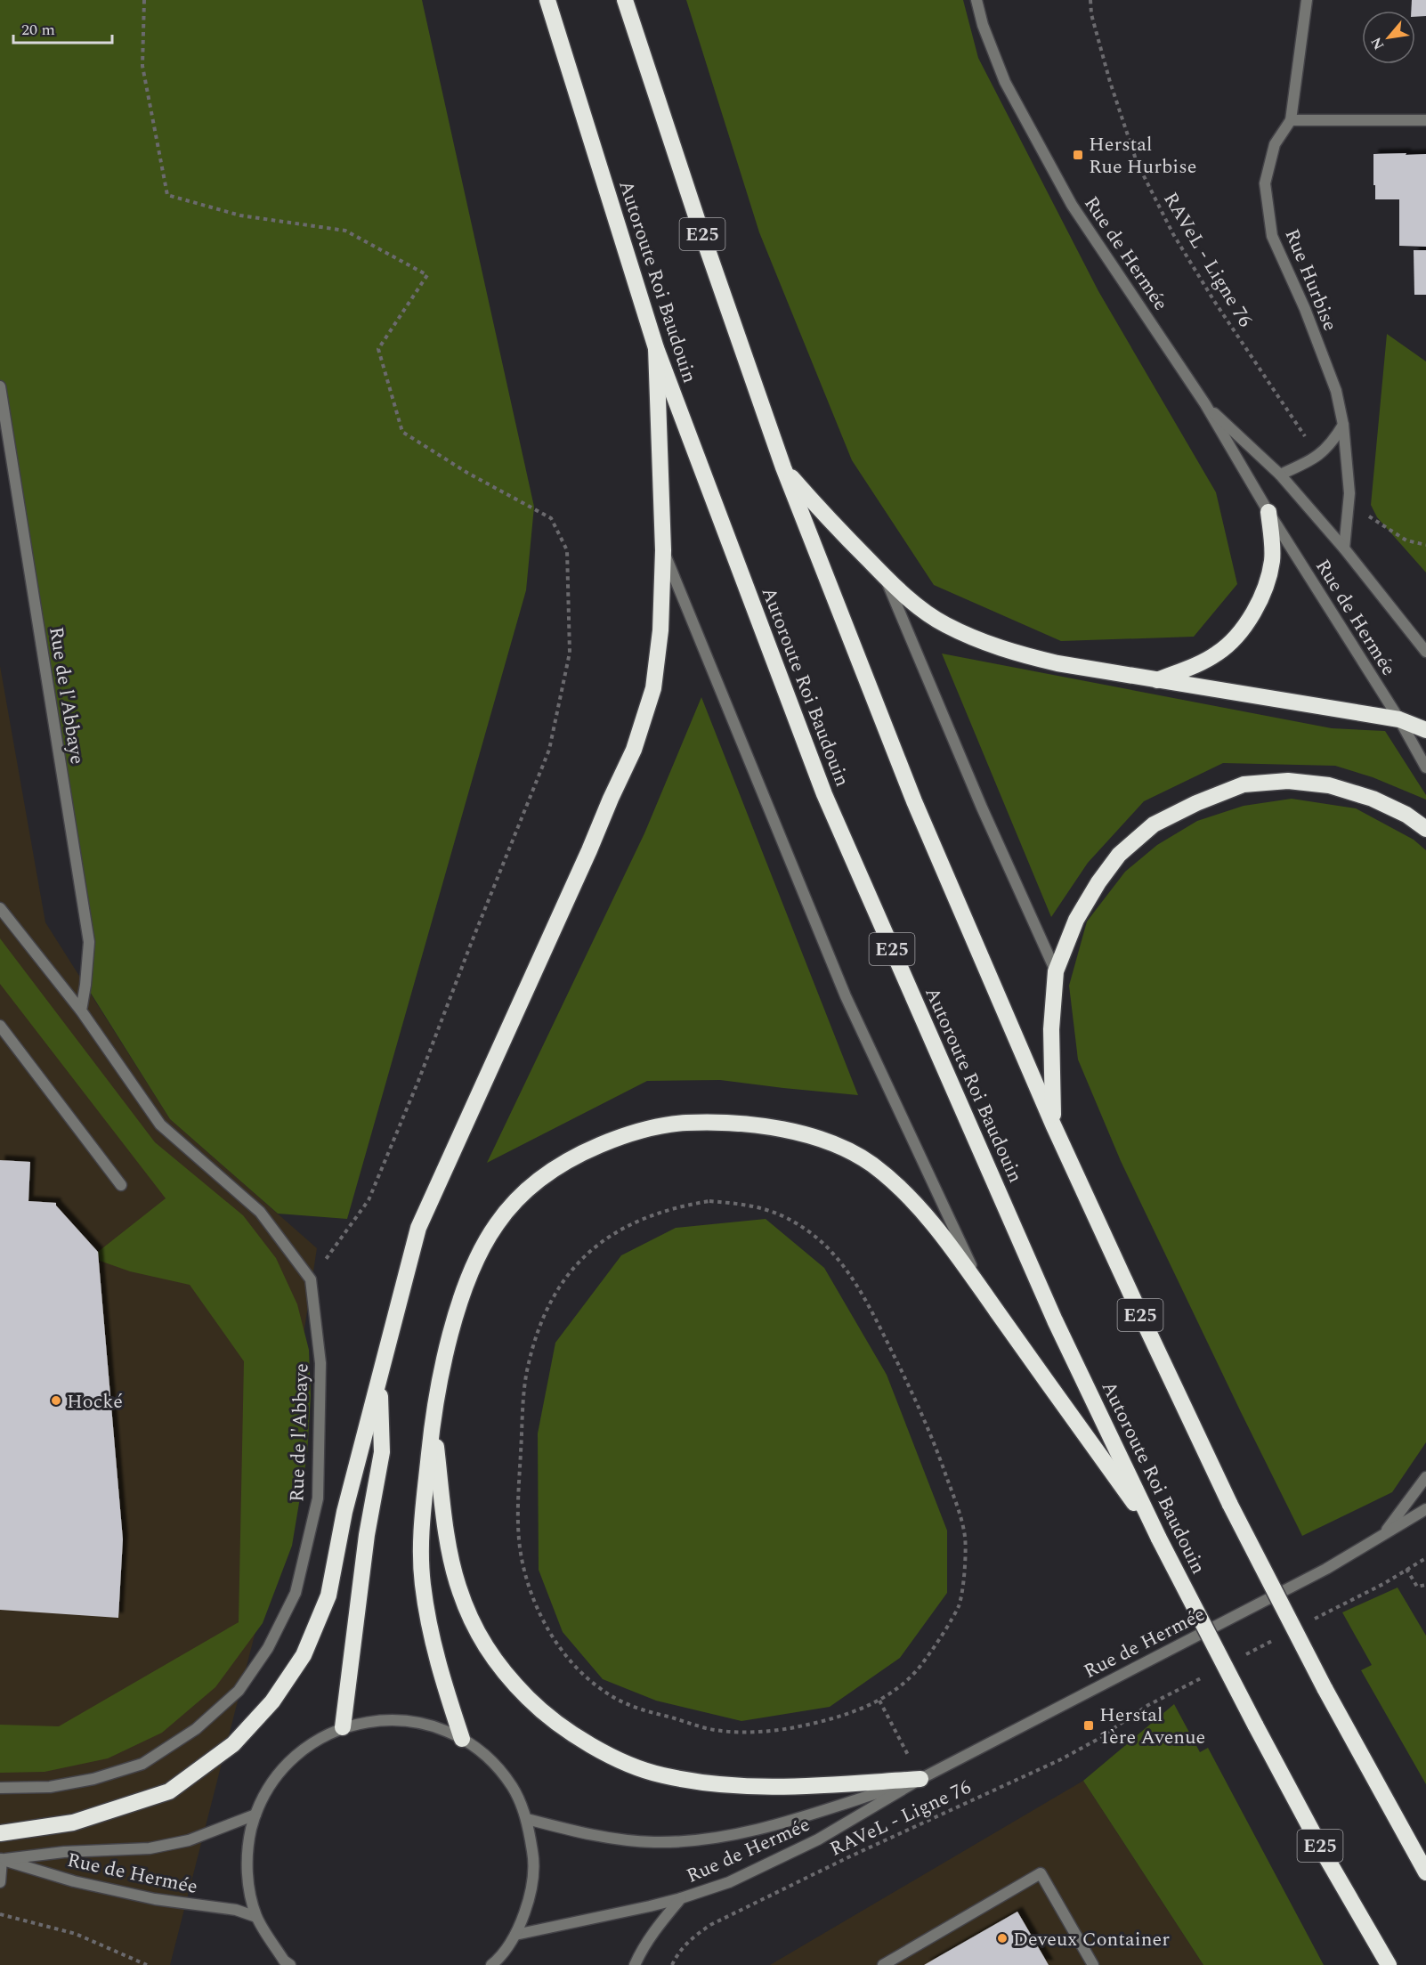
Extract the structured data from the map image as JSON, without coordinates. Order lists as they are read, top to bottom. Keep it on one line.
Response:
{"streets":{"highway":["E25","Autoroute Roi Baudouin"],"street":["Rue de Hermée","Rue Hurbise","Rue de l'Abbaye"],"path":["RAVeL - Ligne 76"]},"crossings":[["Rue de Hermée","Rue Hurbise"]],"places":{"transit":["Herstal Rue Hurbise","Herstal 1ère Avenue"],"other":["Hocké","Deveux Container"]},"scale_bar":"20 m","north":"bottom left"}
